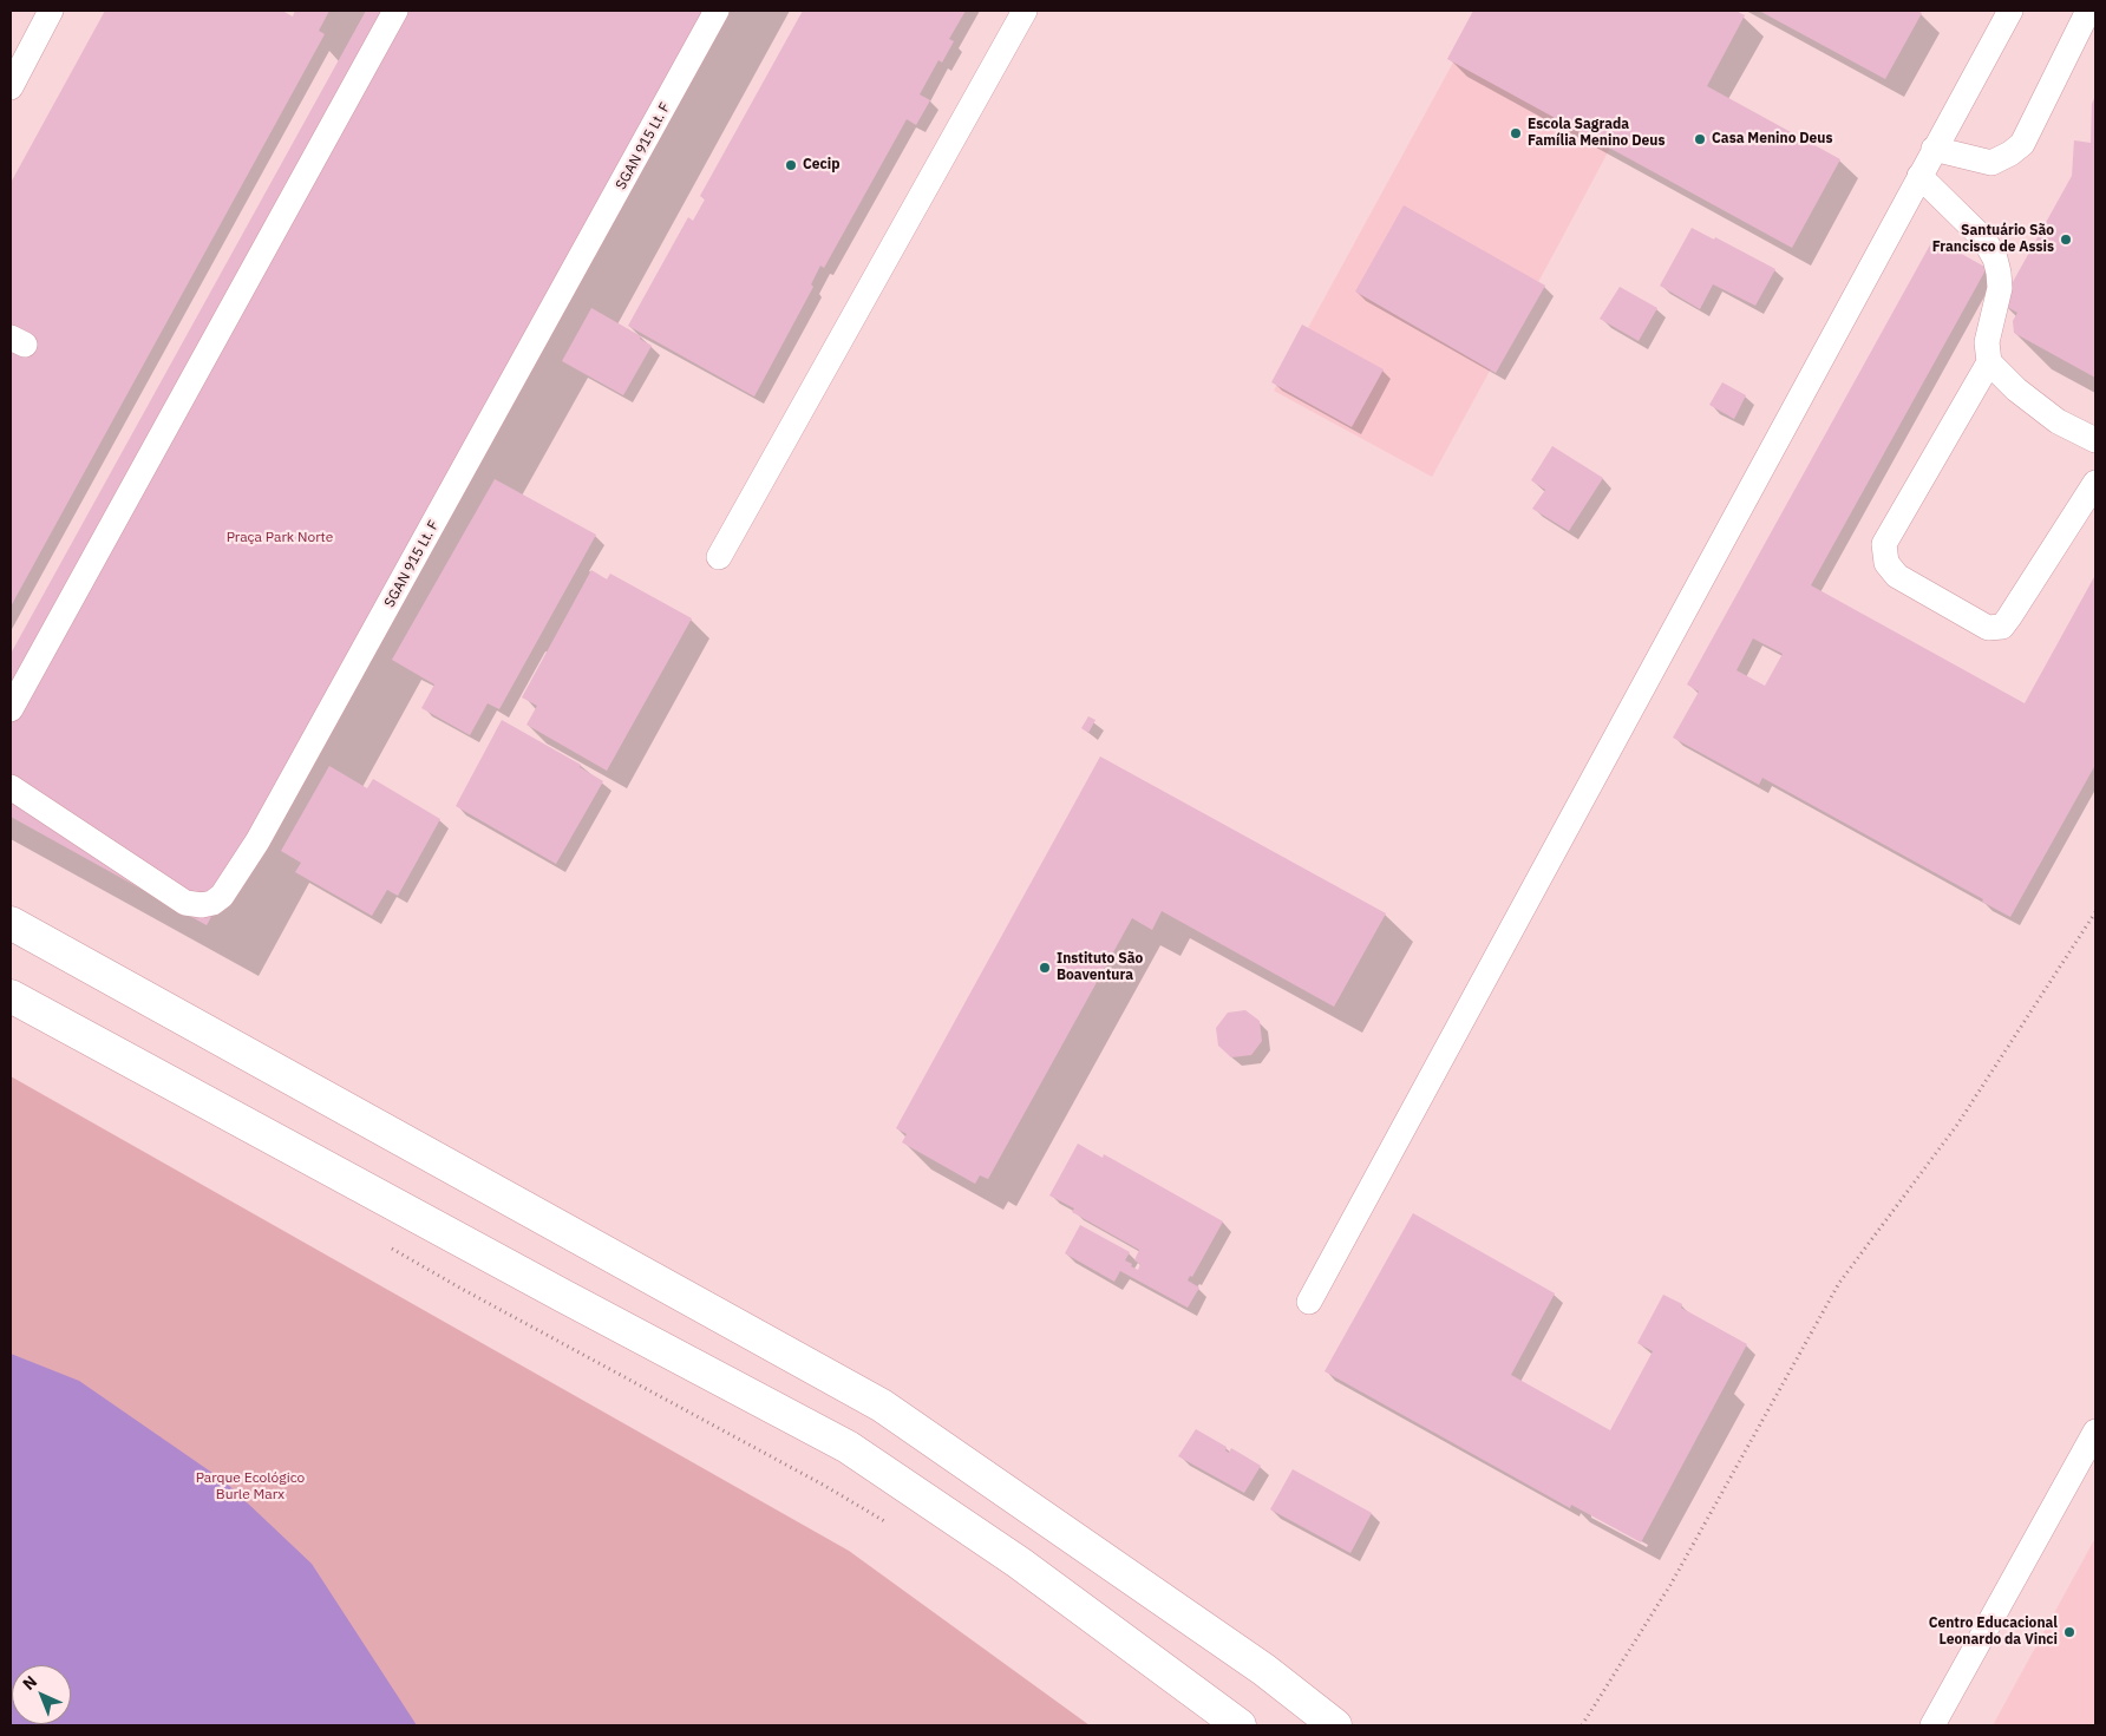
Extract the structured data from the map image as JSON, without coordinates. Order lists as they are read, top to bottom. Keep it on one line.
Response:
{"streets":{"lane":["SGAN 915 Lt. F"]},"parks":["Praça Park Norte","Parque Ecológico Burle Marx"],"places":["Escola Sagrada Família Menino Deus","Casa Menino Deus","Cecip","Santuário São Francisco de Assis","Instituto São Boaventura","Centro Educacional Leonardo da Vinci"],"north":"top left"}
